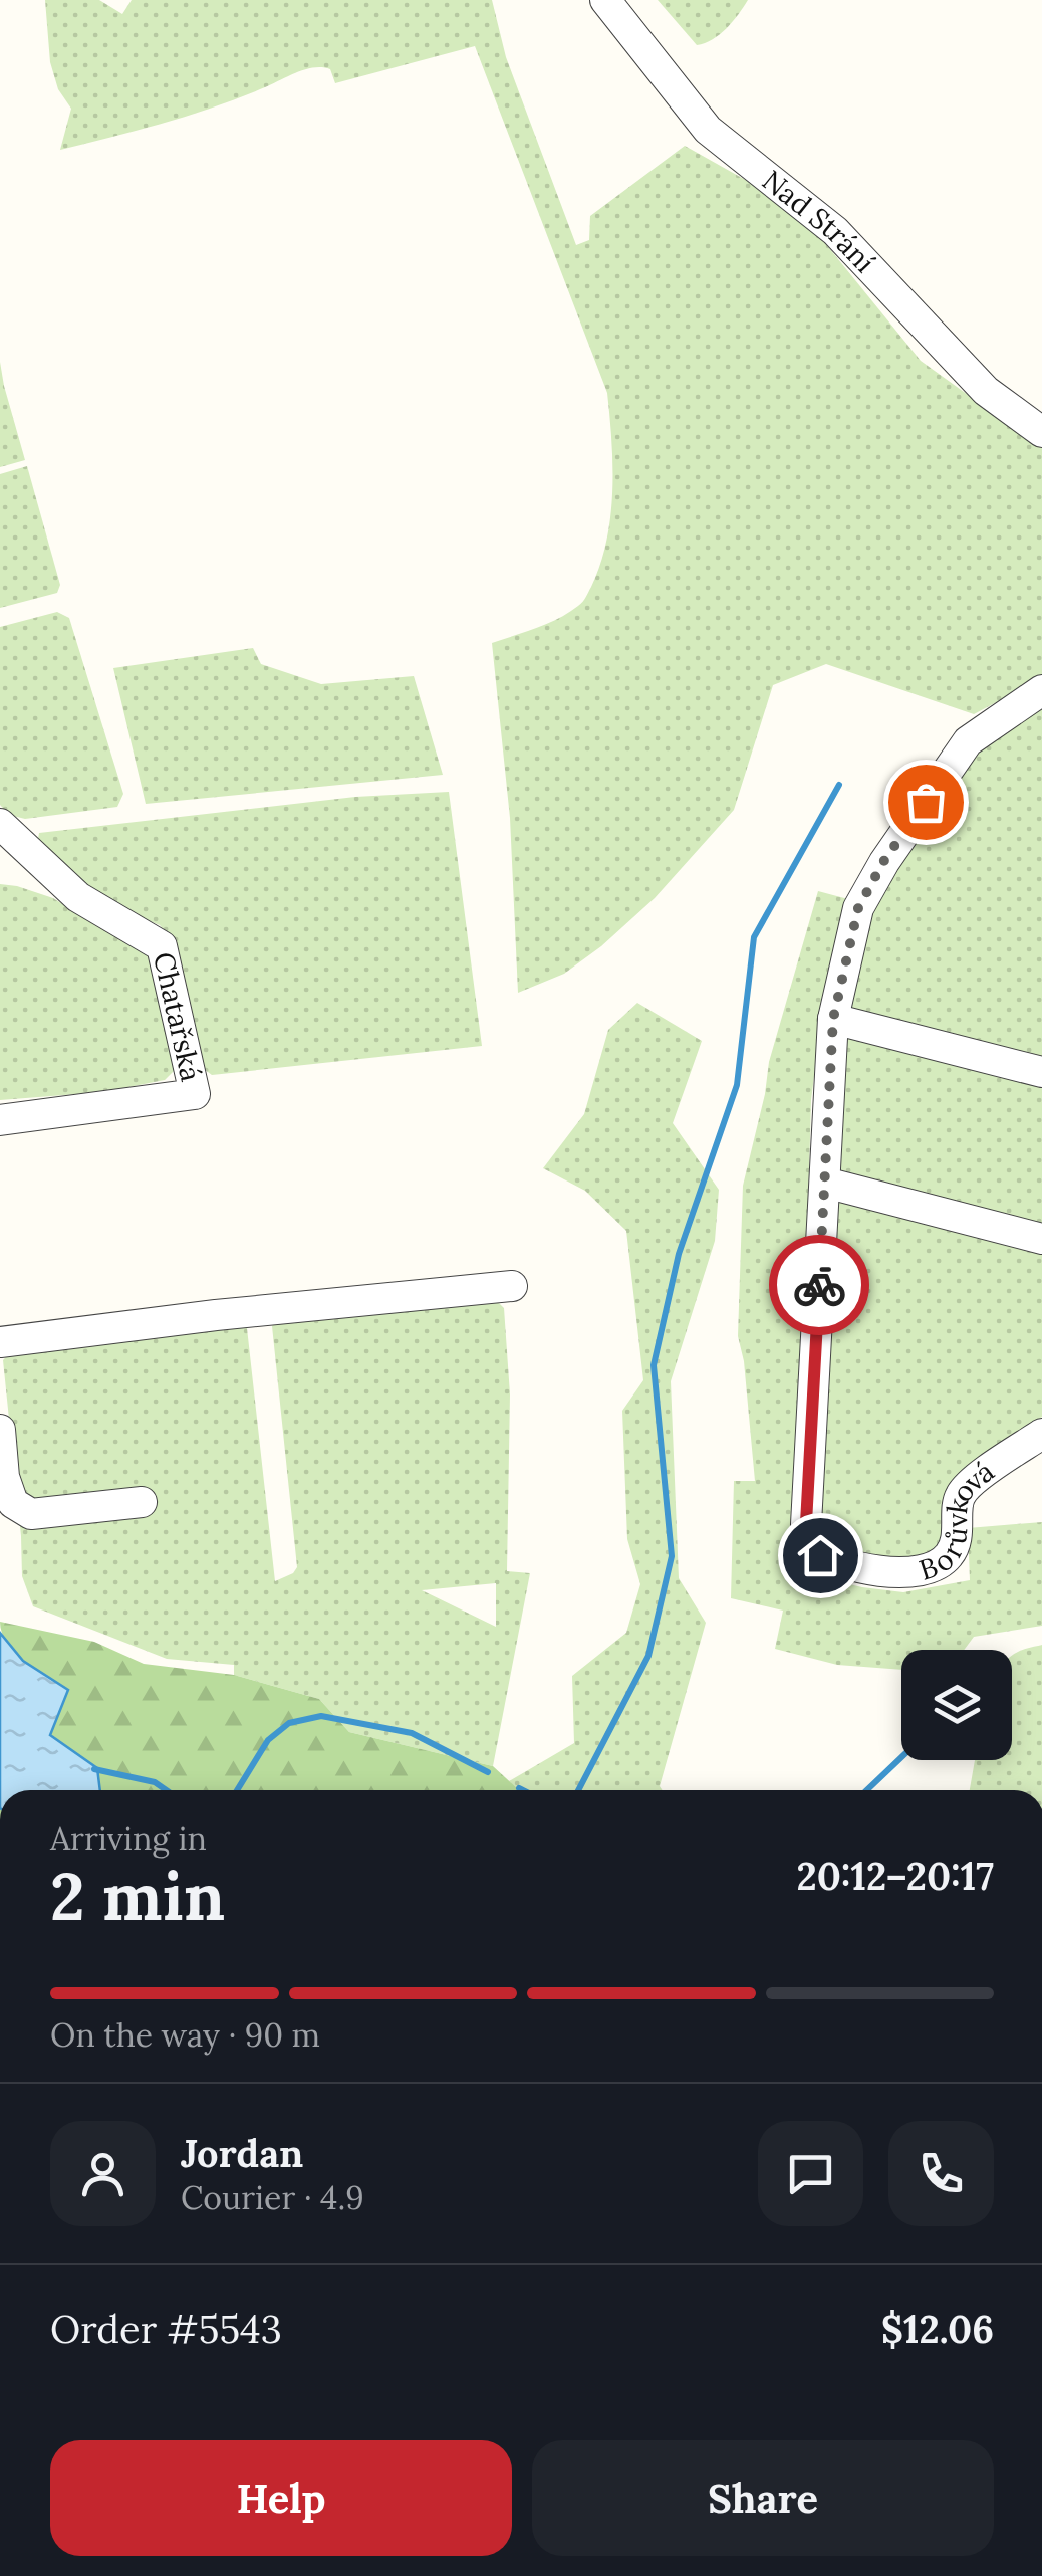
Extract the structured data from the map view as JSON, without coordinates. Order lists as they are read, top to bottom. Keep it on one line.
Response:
{"streets":{"street":["Nad Strání","Chatařská","Borůvková"]},"page":{"heading":["2 min","Arriving in","20:12–20:17"],"panel":["Jordan","Courier · 4.9","Order #5543","$12.06"],"bar":"On the way · 90 m","buttons":["Help","Share"]}}
